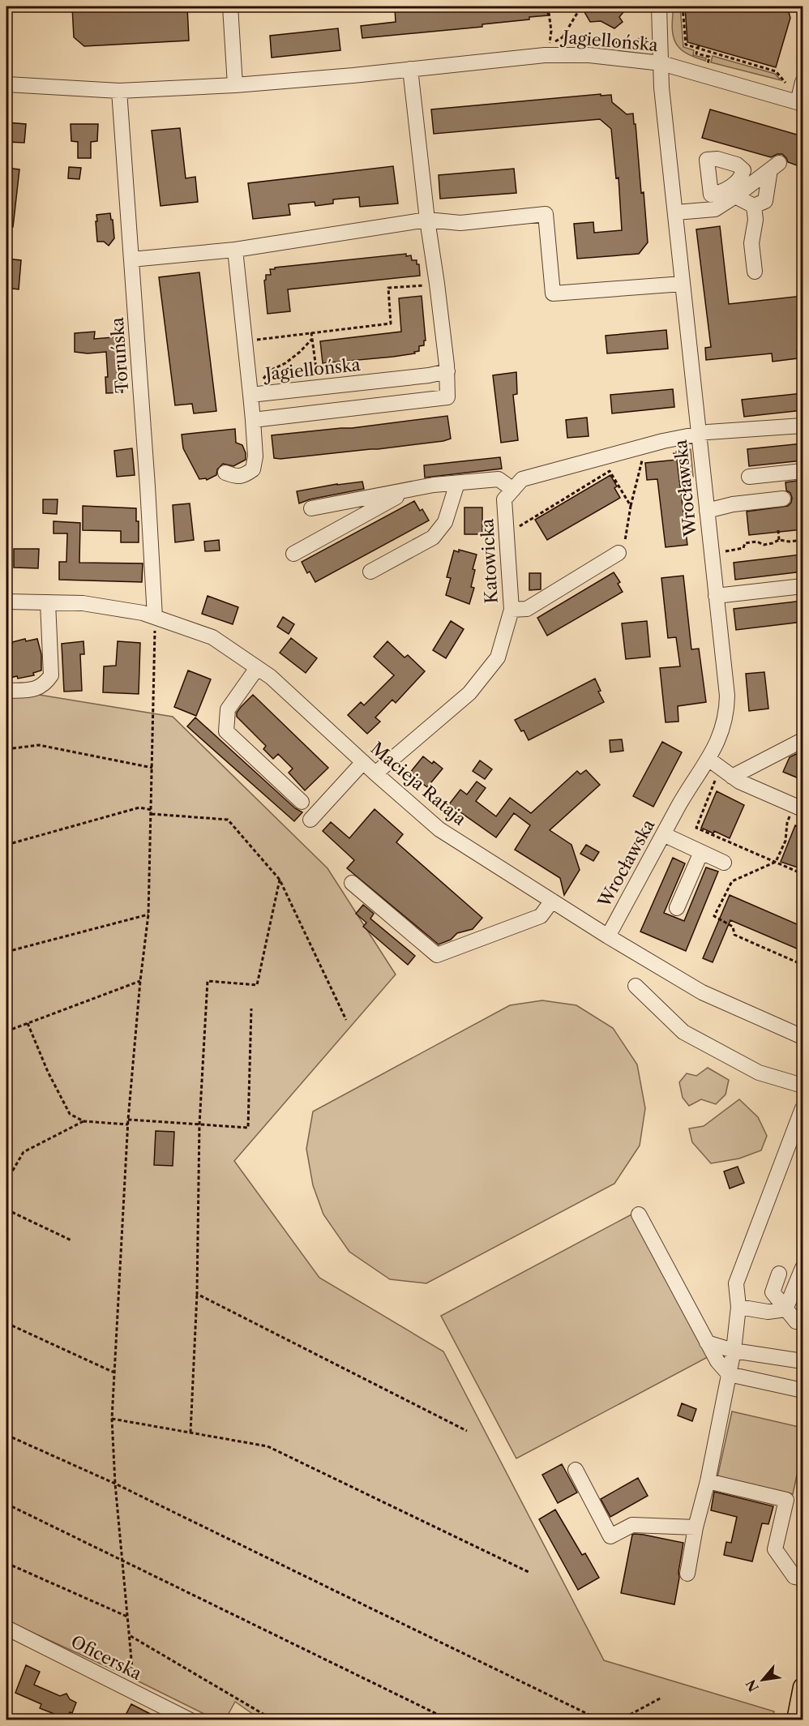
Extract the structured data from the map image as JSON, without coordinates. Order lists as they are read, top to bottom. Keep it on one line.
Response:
{"streets":{"street":["Jagiellońska","Toruńska","Wrocławska","Katowicka","Macieja Rataja","Oficerska"]},"crossings":[["Jagiellońska","Toruńska"],["Jagiellońska","Wrocławska"],["Toruńska","Macieja Rataja"],["Wrocławska","Macieja Rataja"],["Katowicka","Macieja Rataja"]],"north":"bottom left"}
